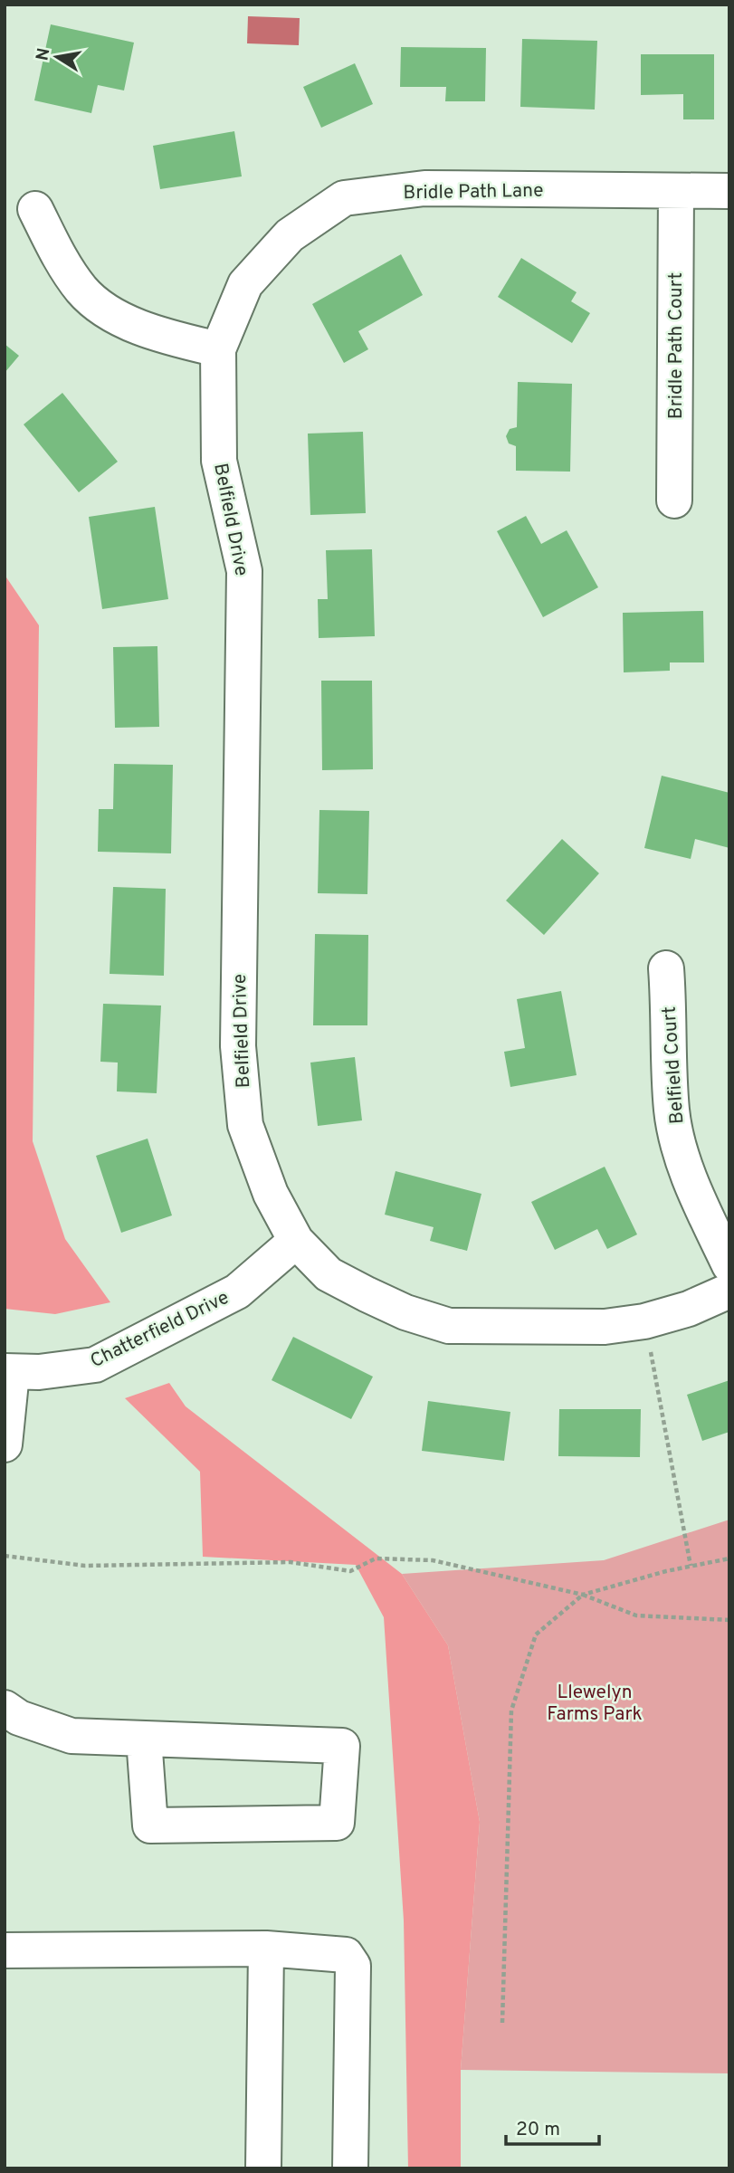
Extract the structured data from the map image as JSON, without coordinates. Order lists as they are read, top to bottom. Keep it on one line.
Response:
{"streets":{"street":["Bridle Path Lane","Bridle Path Court","Belfield Drive","Belfield Court","Chatterfield Drive"]},"crossings":[["Bridle Path Lane","Bridle Path Court"],["Bridle Path Lane","Belfield Drive"],["Belfield Drive","Chatterfield Drive"]],"parks":["Llewelyn Farms Park"],"scale_bar":"20 m","north":"left"}
